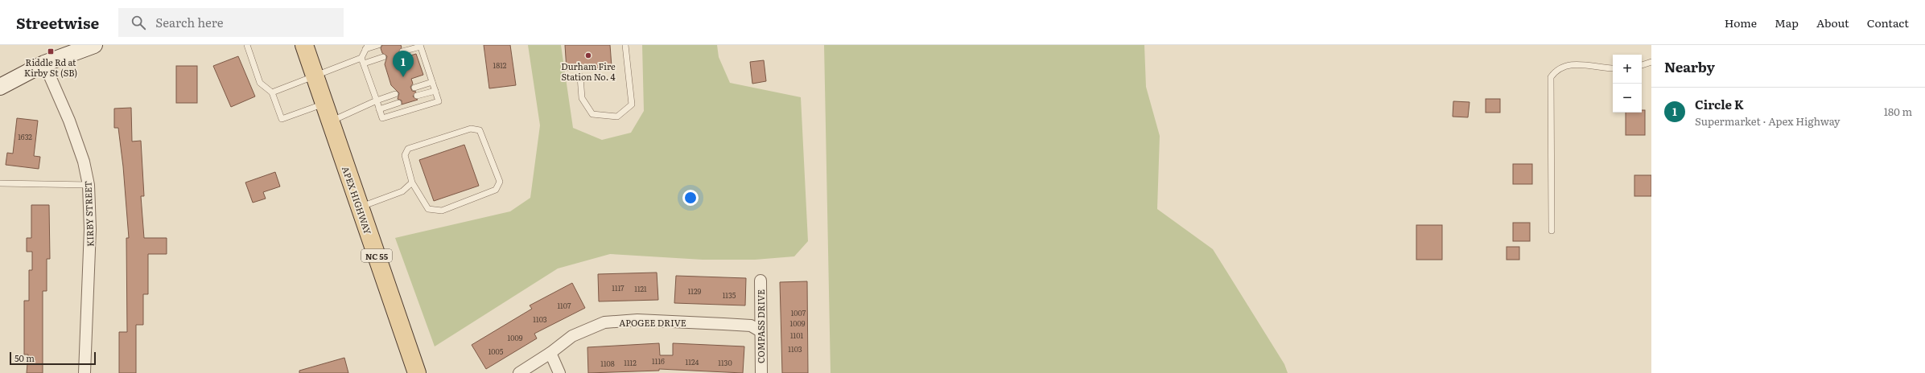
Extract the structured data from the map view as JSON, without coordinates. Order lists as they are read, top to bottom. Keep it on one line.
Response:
{"streets":{"main road":["APEX HIGHWAY","NC 55"],"street":["KIRBY STREET","APOGEE DRIVE","COMPASS DRIVE"]},"crossings":[["APOGEE DRIVE","COMPASS DRIVE"]],"places":{"transit":["Riddle Rd at Kirby St (SB)"],"other":["Durham Fire Station No. 4"]},"house_numbers":["1812","1632","1117","1121","1129","1135","1107","1007","1103","1009","1101","1009","1103","1005","1116","1124","1112","1130","1108"],"scale_bar":"50 m","page":{"header":"Streetwise","search":"Search here","nav":["Home","Map","About","Contact"],"heading":"Nearby","pins":"1","map_buttons":["+","−"],"list":[{"mark":"1","name":"Circle K","note":"Supermarket · Apex Highway","value":"180 m"}],"scale":"50 m"}}
